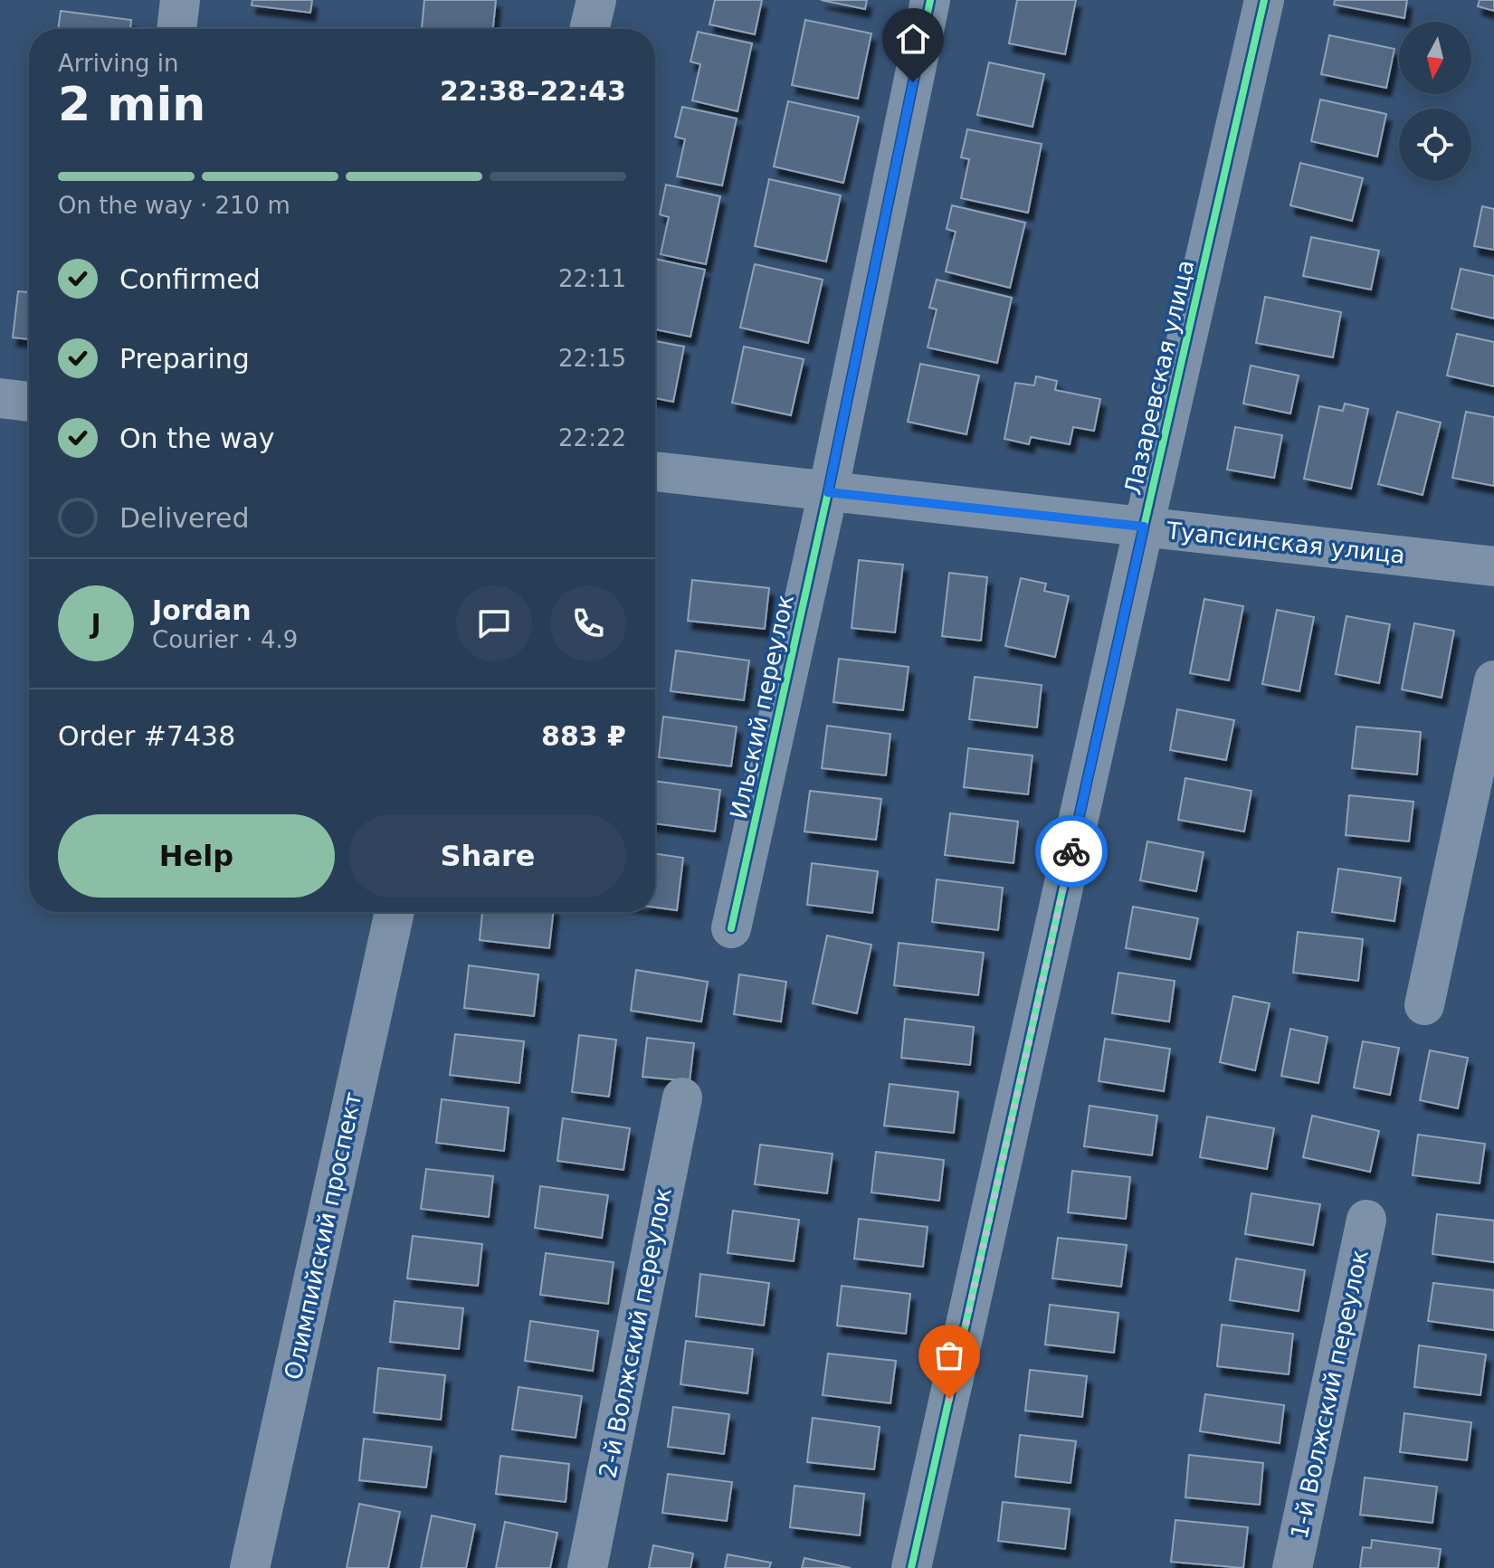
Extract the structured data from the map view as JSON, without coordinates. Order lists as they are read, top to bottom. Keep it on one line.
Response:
{"streets":{"street":["Лазаревская улица","Туапсинская улица","Ильский переулок","Олимпийский проспект","2-й Волжский переулок","1-й Волжский переулок"]},"crossings":[["Лазаревская улица","Туапсинская улица"],["Туапсинская улица","Ильский переулок"]],"north":"bottom","page":{"heading":["2 min","Arriving in","22:38–22:43"],"panel":["Jordan","Courier · 4.9","Order #7438","883 ₽"],"bar":"On the way · 210 m","list":[["Confirmed","22:11"],["Preparing","22:15"],["On the way","22:22"],"Delivered"],"round":"J","buttons":["Help","Share"]}}
